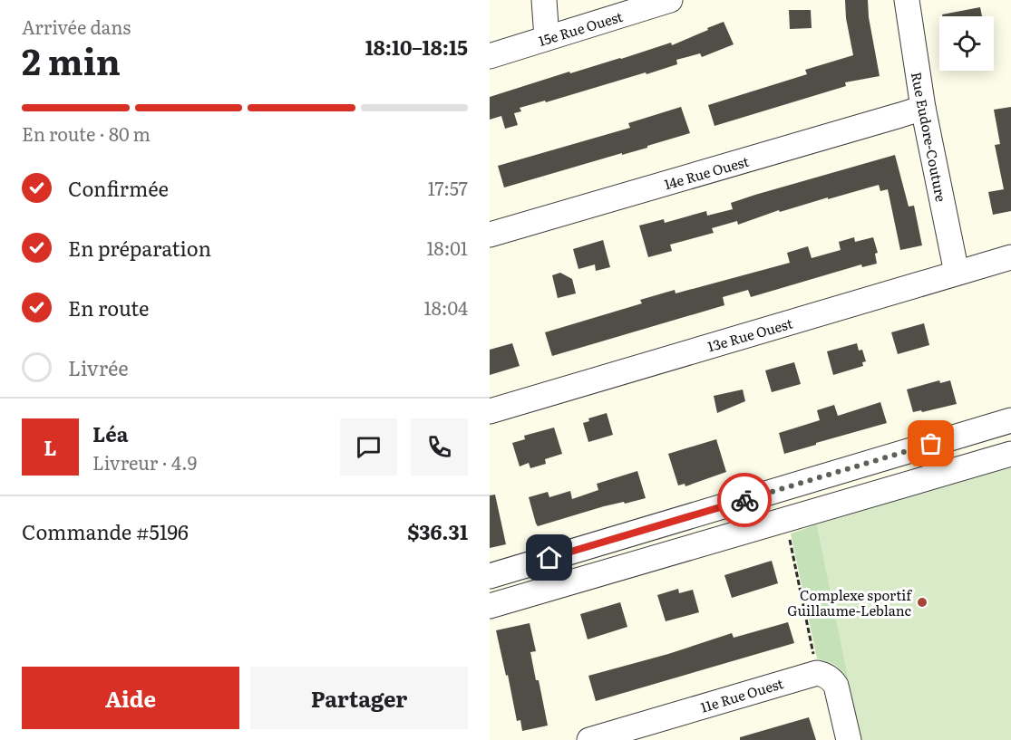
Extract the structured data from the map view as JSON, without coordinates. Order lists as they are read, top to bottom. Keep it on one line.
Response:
{"streets":{"street":["15e Rue Ouest","Rue Eudore-Couture","14e Rue Ouest","13e Rue Ouest","11e Rue Ouest"]},"crossings":[["Rue Eudore-Couture","14e Rue Ouest"],["Rue Eudore-Couture","13e Rue Ouest"]],"places":["Complexe sportif Guillaume-Leblanc"],"page":{"heading":["2 min","Arrivée dans","18:10–18:15"],"panel":["Léa","Livreur · 4.9","Commande #5196","$36.31"],"bar":"En route · 80 m","list":[["Confirmée","17:57"],["En préparation","18:01"],["En route","18:04"],"Livrée"],"round":"L","buttons":["Aide","Partager"]}}
